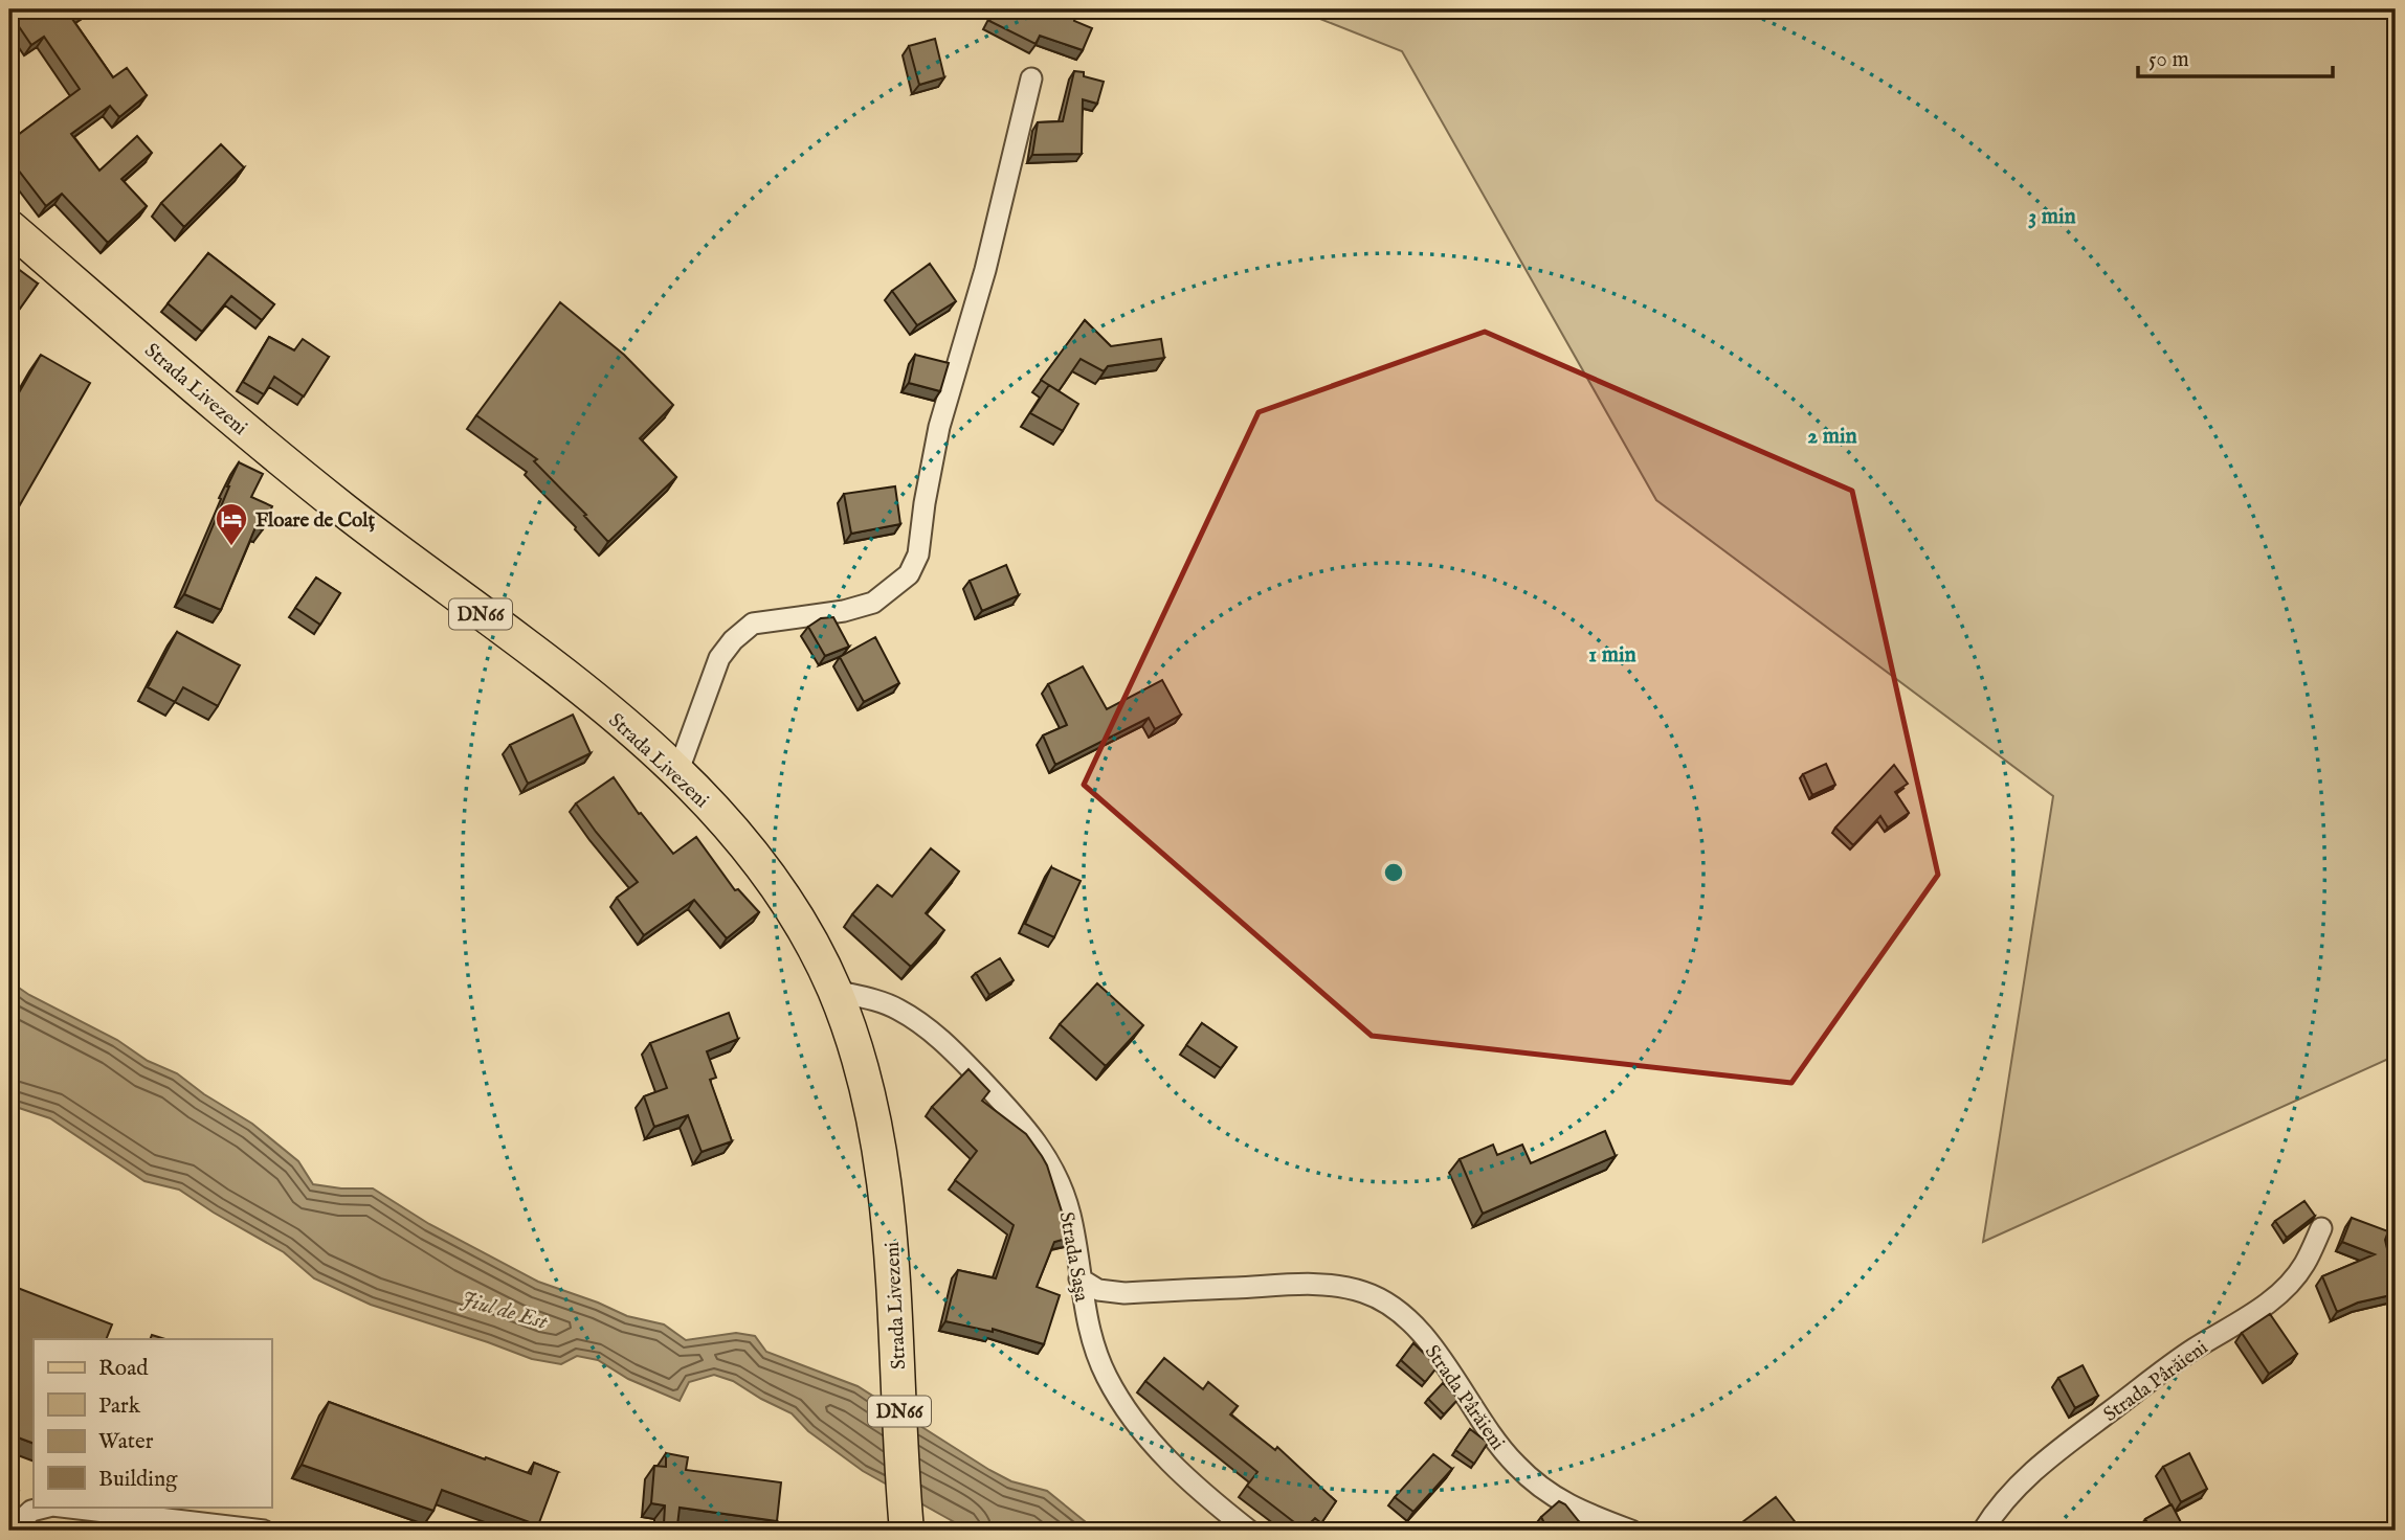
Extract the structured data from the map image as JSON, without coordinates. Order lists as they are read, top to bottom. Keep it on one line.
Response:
{"streets":{"main road":["Strada Livezeni","DN66"],"street":["Strada Saşa","Strada Pârăieni"]},"crossings":[["Strada Livezeni","Strada Saşa"],["Strada Saşa","Strada Pârăieni"]],"water":["Jiul de Est"],"places":{"hotel":["Floare de Colț"]},"legend":["Road","Park","Water","Building"],"scale_bar":"50 m","rings":["3 min","2 min","1 min"]}
